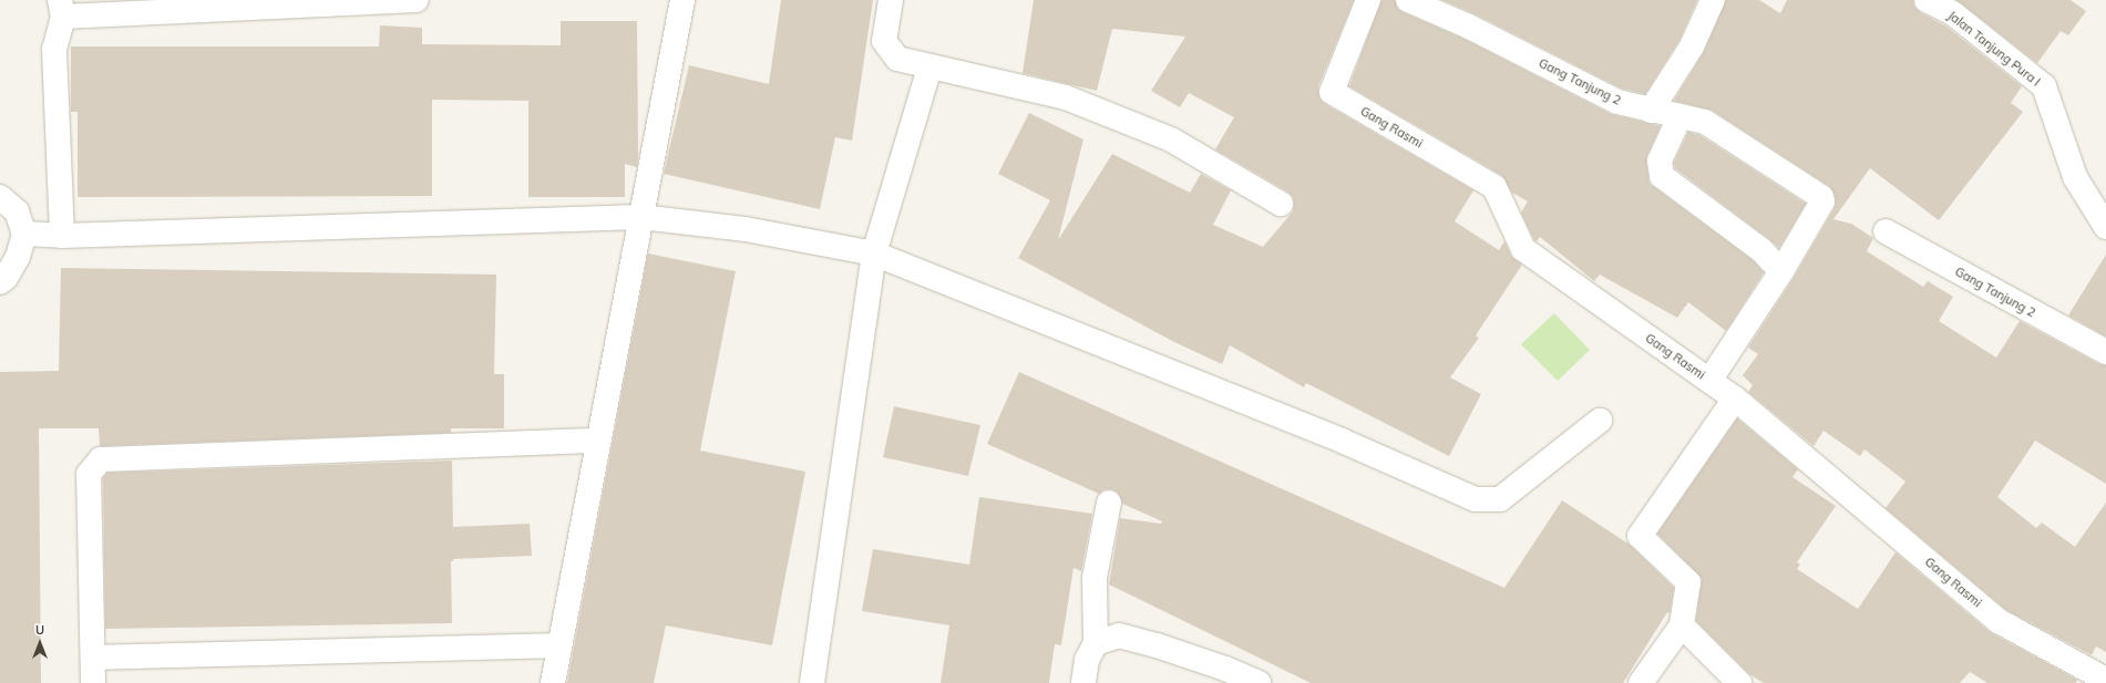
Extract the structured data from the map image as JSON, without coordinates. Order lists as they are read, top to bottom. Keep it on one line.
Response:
{"streets":{"street":["Jalan Tanjung Pura I","Gang Tanjung 2","Gang Rasmi"]},"north":"top"}
